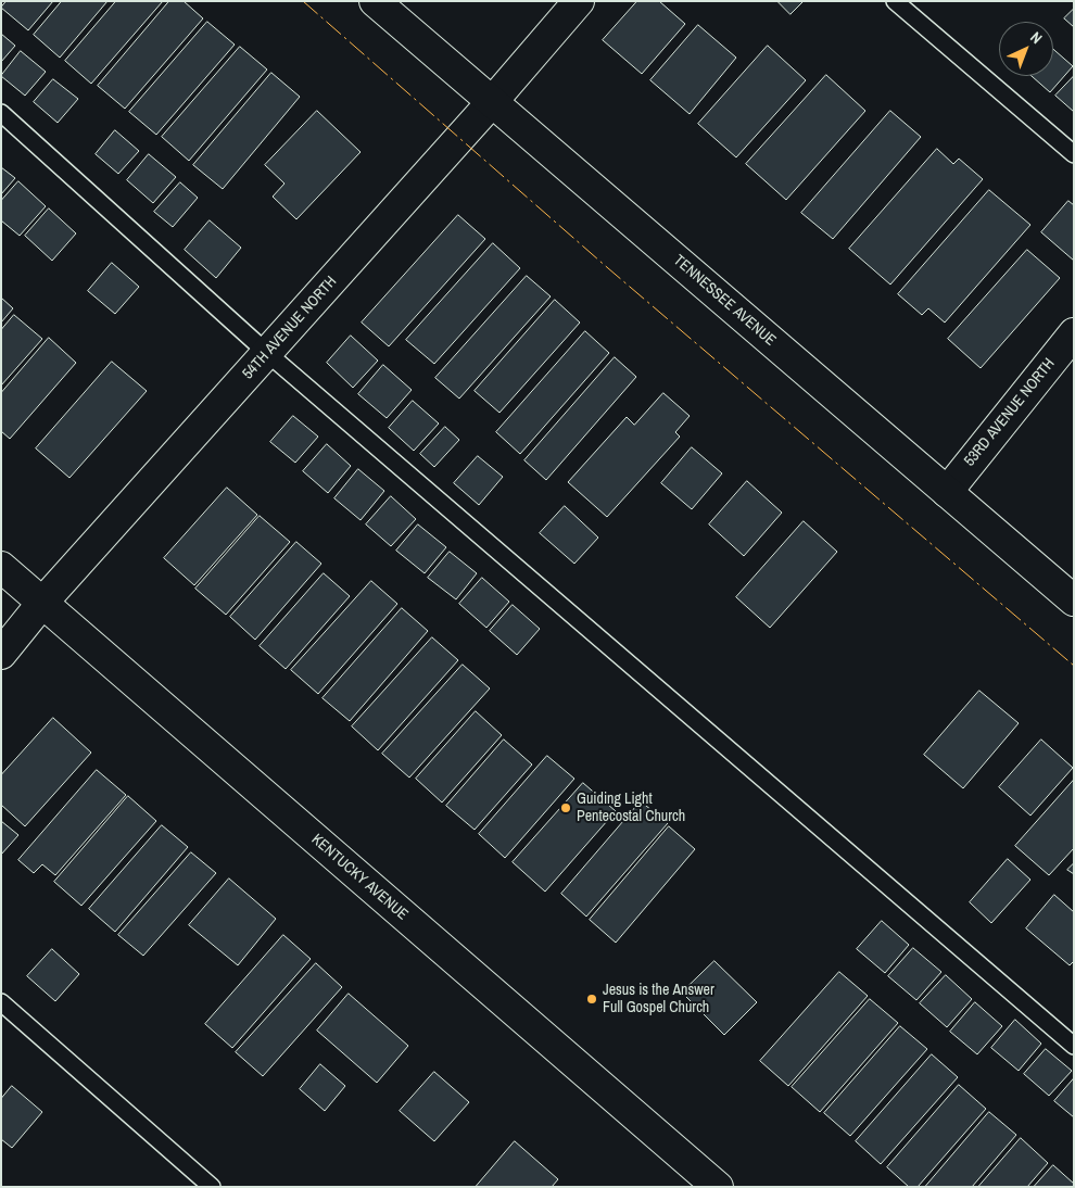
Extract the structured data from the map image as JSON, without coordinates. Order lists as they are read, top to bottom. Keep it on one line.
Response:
{"streets":{"street":["TENNESSEE AVENUE","54TH AVENUE NORTH","53RD AVENUE NORTH","KENTUCKY AVENUE"]},"crossings":[["TENNESSEE AVENUE","54TH AVENUE NORTH"],["TENNESSEE AVENUE","53RD AVENUE NORTH"],["54TH AVENUE NORTH","KENTUCKY AVENUE"]],"places":["Guiding Light Pentecostal Church","Jesus is the Answer Full Gospel Church"],"north":"top right"}
